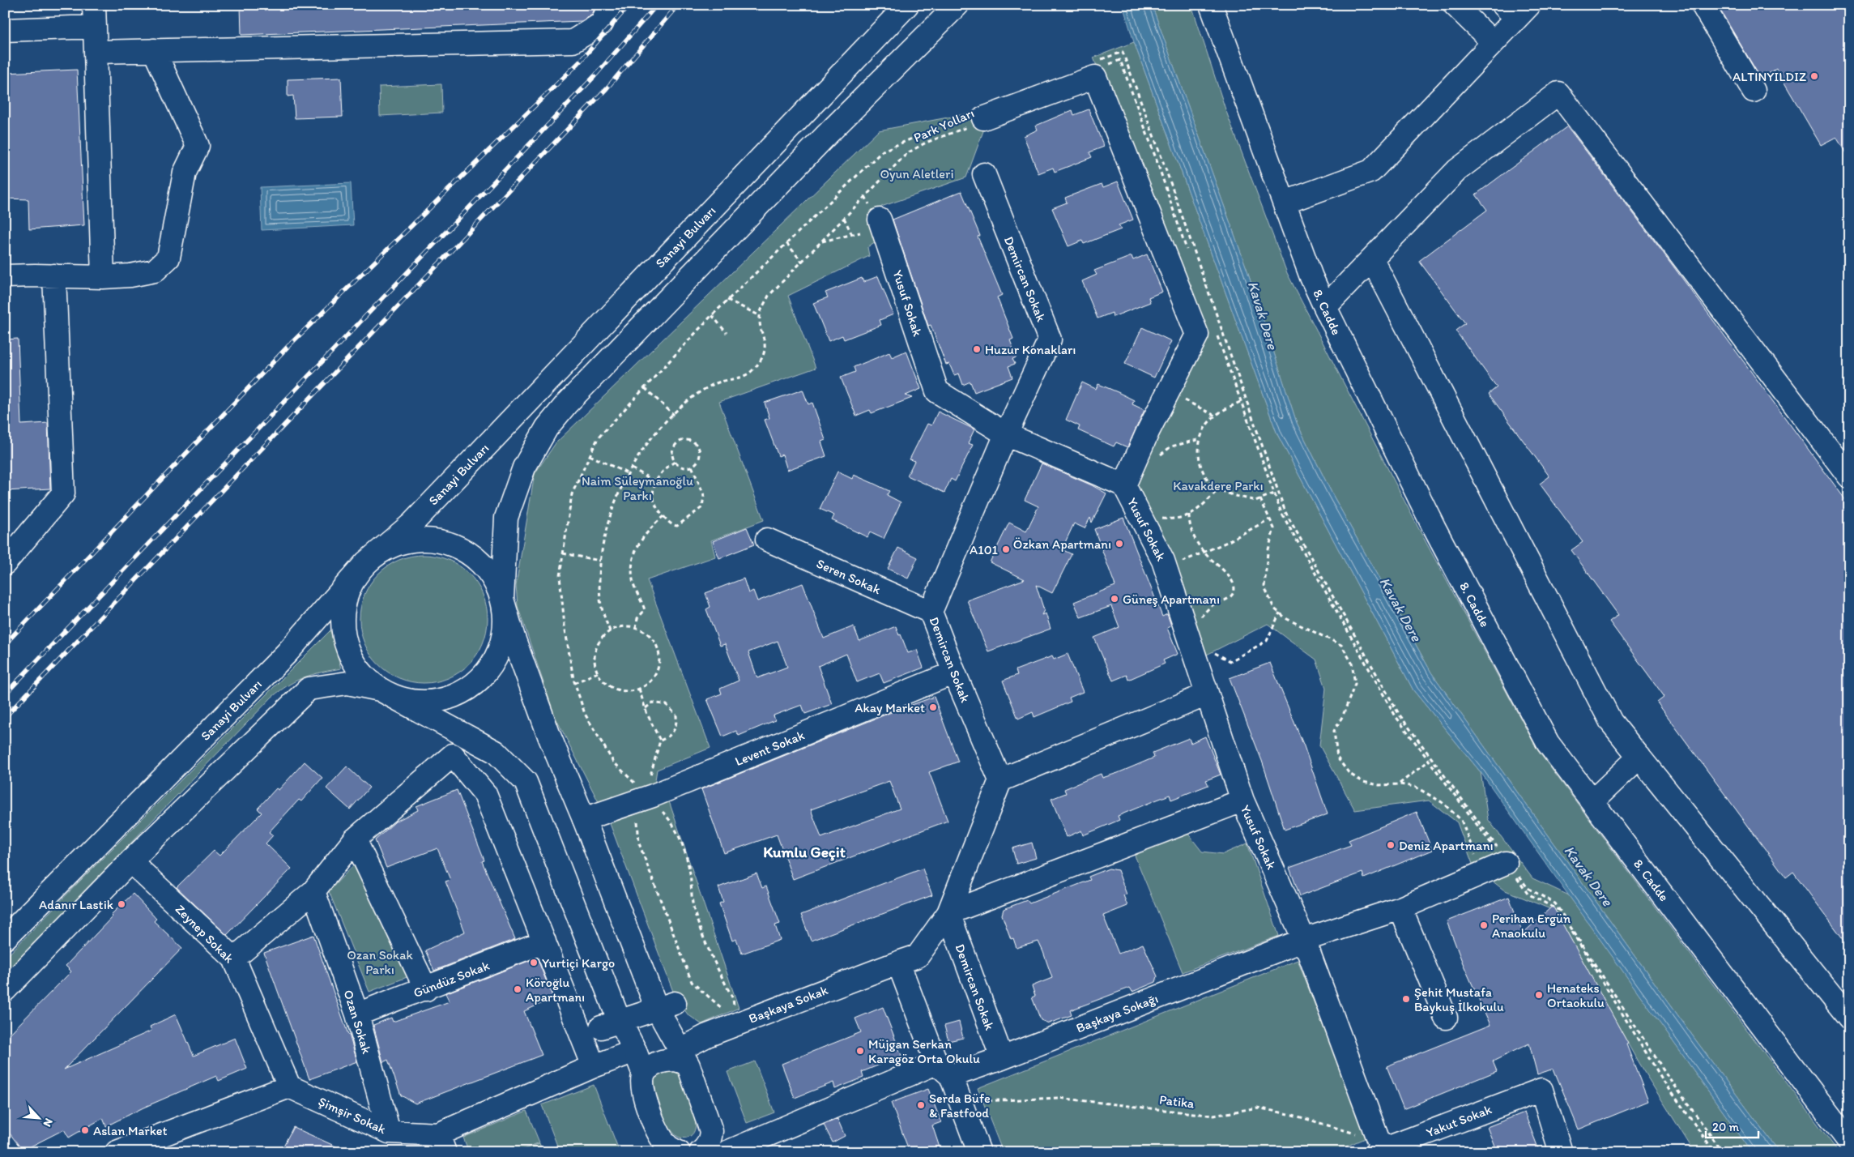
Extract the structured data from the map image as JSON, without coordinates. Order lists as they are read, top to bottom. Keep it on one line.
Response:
{"streets":{"street":["Sanayi Bulvarı","Demircan Sokak","Yusuf Sokak","8. Cadde","Seren Sokak","Levent Sokak","Zeynep Sokak","Gündüz Sokak","Başkaya Sokak","Başkaya Sokağı","Ozan Sokak","Şimşir Sokak","Yakut Sokak"],"path":["Park Yolları","Patika"]},"crossings":[["Demircan Sokak","Yusuf Sokak"],["Demircan Sokak","Seren Sokak"],["Demircan Sokak","Levent Sokak"],["Demircan Sokak","Başkaya Sokak"],["Demircan Sokak","Başkaya Sokağı"],["Yusuf Sokak","Başkaya Sokağı"],["Zeynep Sokak","Şimşir Sokak"],["Gündüz Sokak","Ozan Sokak"],["Ozan Sokak","Şimşir Sokak"]],"districts":["Kumlu Geçit"],"water":["Kavak Dere"],"parks":["Oyun Aletleri","Naim Süleymanoğlu Parkı","Kavakdere Parkı","Ozan Sokak Parkı"],"places":["ALTINYILDIZ","Huzur Konakları","Özkan Apartmanı","A101","Güneş Apartmanı","Akay Market","Deniz Apartmanı","Adanır Lastik","Perihan Ergün Anaokulu","Yurtiçi Kargo","Köroğlu Apartmanı","Henateks Ortaokulu","Şehit Mustafa Baykuş İlkokulu","Müjgan Serkan Karagöz Orta Okulu","Serda Büfe & Fastfood","Aslan Market"],"scale_bar":"20 m","north":"bottom right"}
